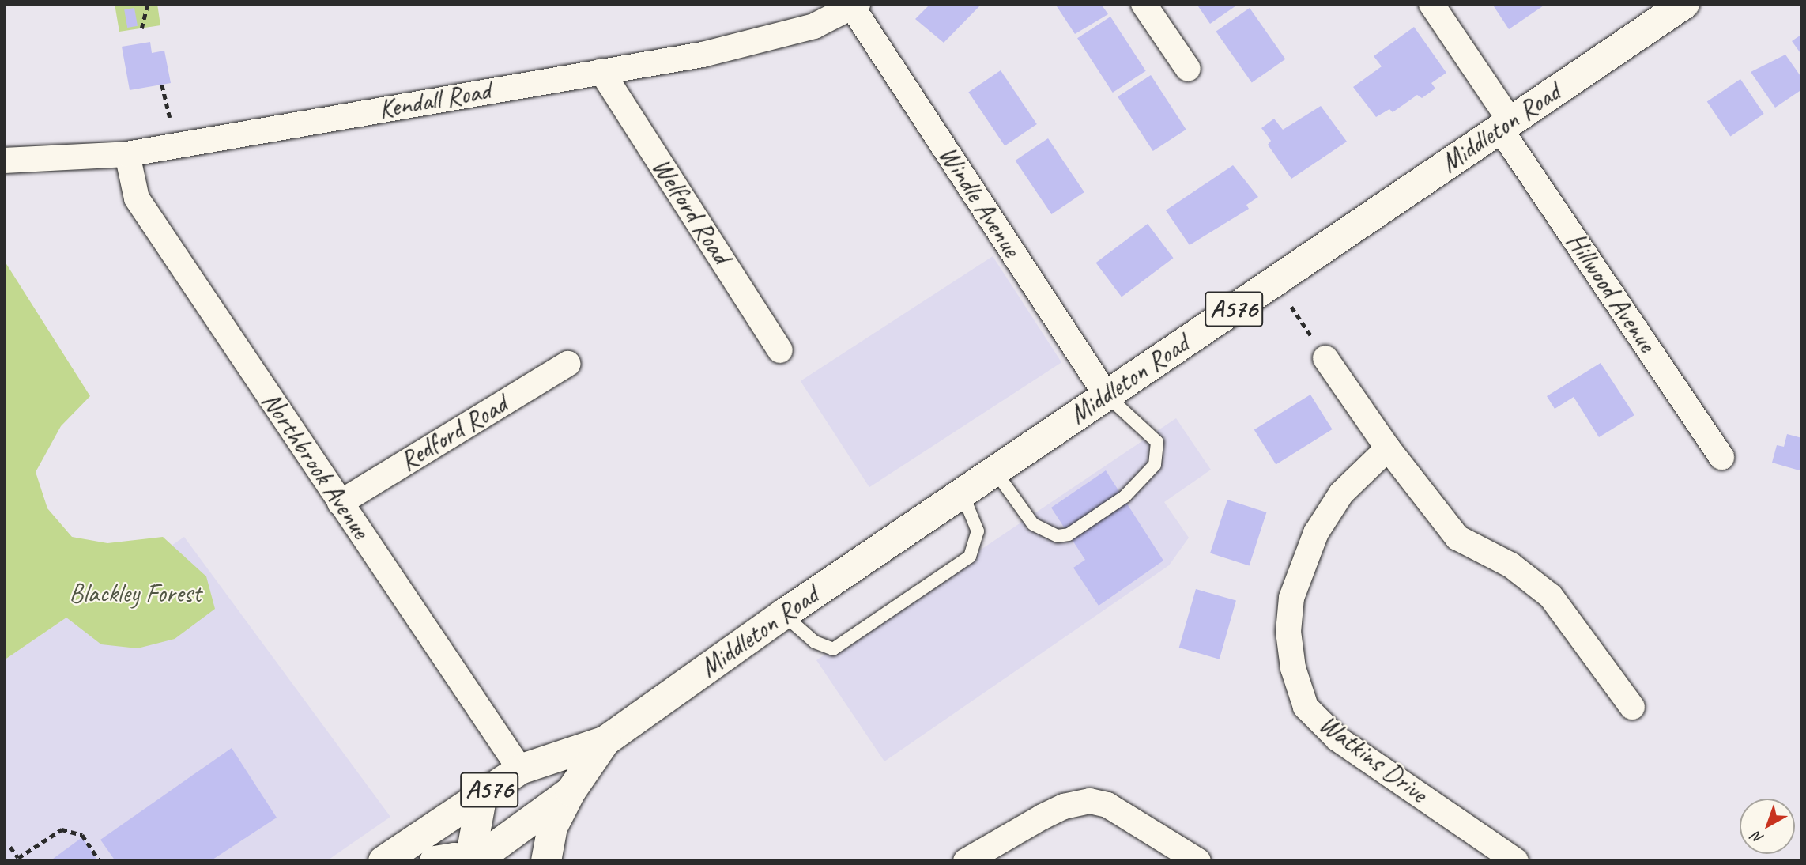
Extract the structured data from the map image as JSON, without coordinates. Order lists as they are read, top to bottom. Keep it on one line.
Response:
{"streets":{"main road":["Middleton Road","A576"],"street":["Kendall Road","Windle Avenue","Welford Road","Hillwood Avenue","Redford Road","Northbrook Avenue","Watkins Drive"]},"crossings":[["Kendall Road","Windle Avenue"],["Kendall Road","Welford Road"],["Kendall Road","Northbrook Avenue"],["Middleton Road","Windle Avenue"],["Middleton Road","Hillwood Avenue"],["Middleton Road","A576"],["Middleton Road","Northbrook Avenue"],["Redford Road","Northbrook Avenue"]],"parks":["Blackley Forest"],"north":"bottom left"}
